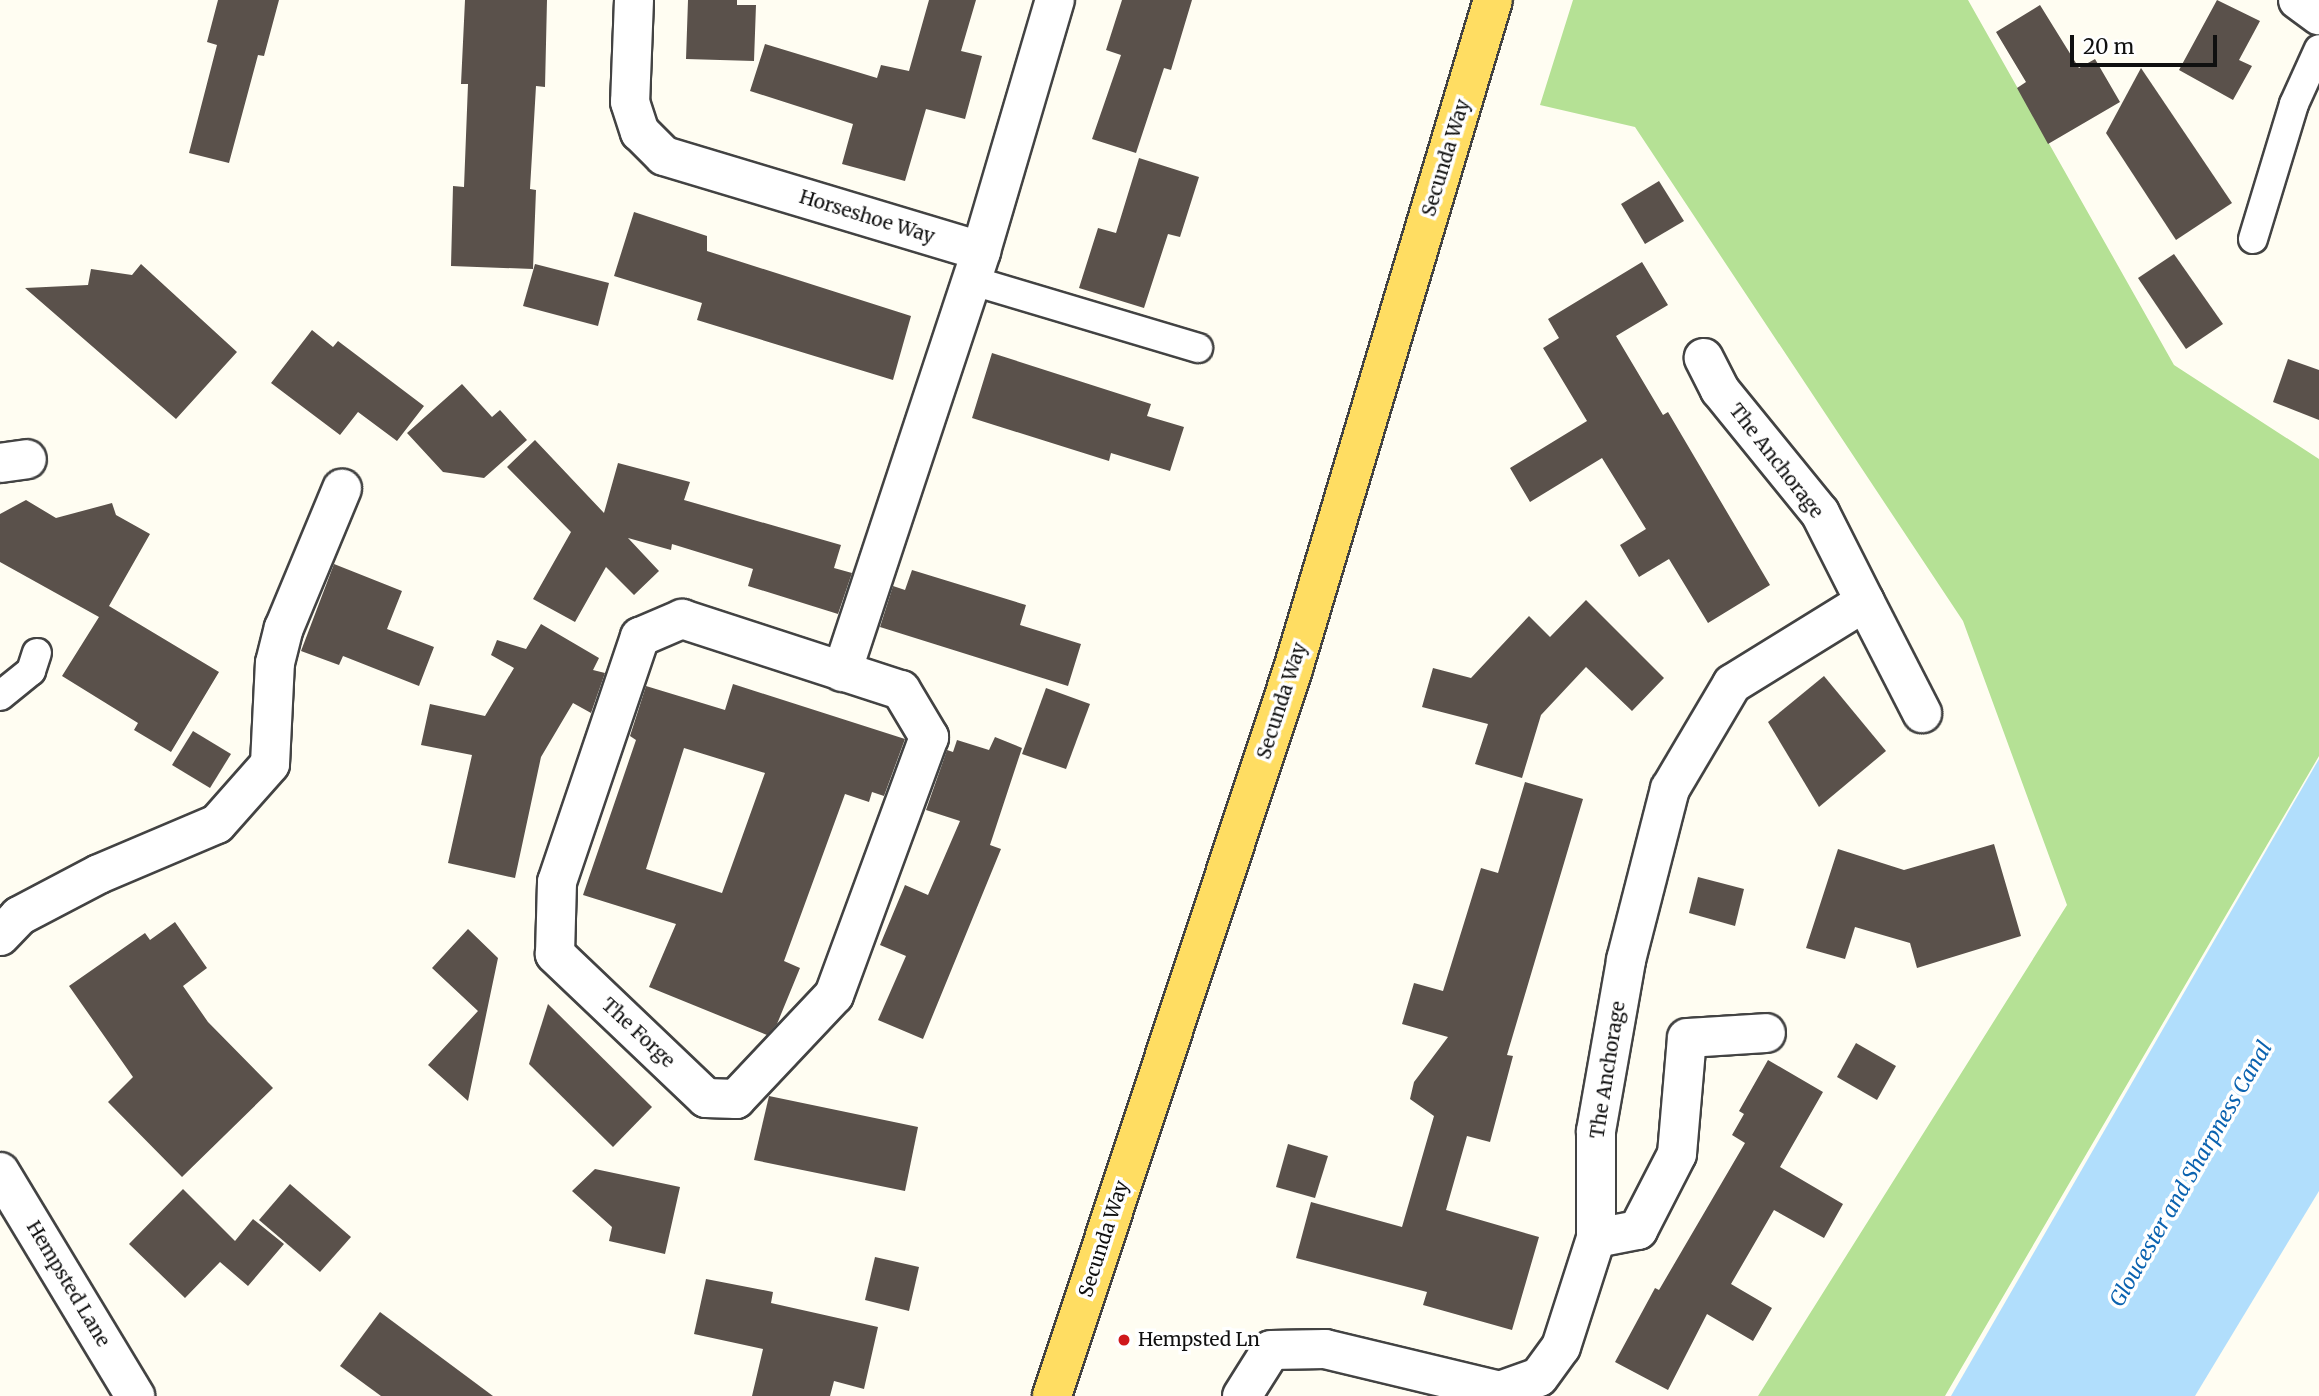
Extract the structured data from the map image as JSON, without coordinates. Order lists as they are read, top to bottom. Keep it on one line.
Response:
{"streets":{"main road":["Secunda Way"],"street":["Horseshoe Way","The Anchorage","The Forge","Hempsted Lane"]},"water":["Gloucester and Sharpness Canal"],"places":["Hempsted Ln"],"scale_bar":"20 m"}
